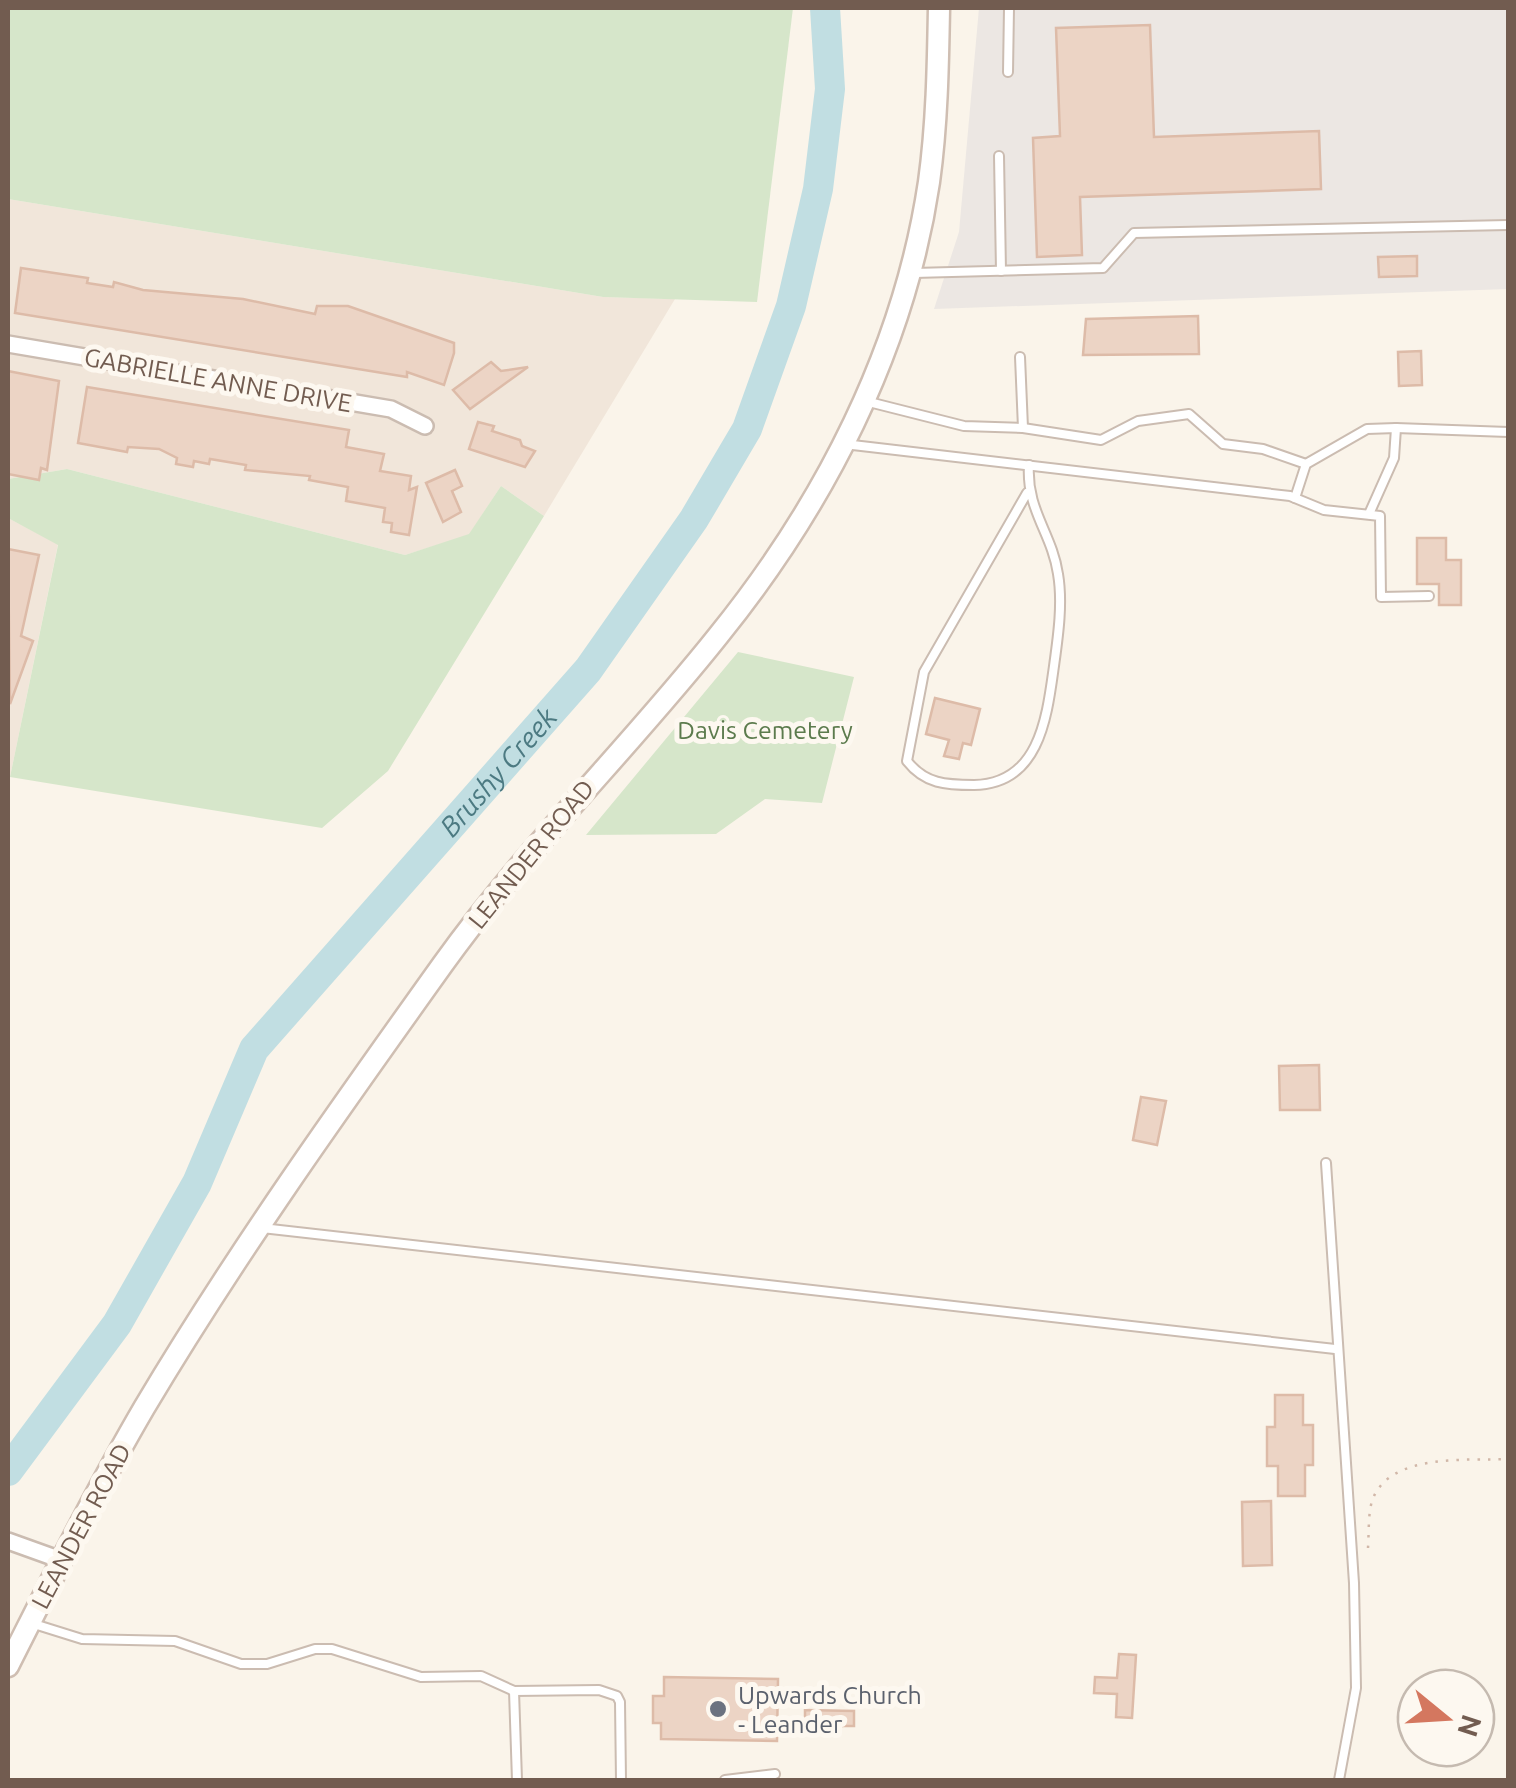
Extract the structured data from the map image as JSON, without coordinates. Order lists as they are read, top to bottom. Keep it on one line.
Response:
{"streets":{"main road":["LEANDER ROAD"],"street":["GABRIELLE ANNE DRIVE"]},"water":["Brushy Creek"],"parks":["Davis Cemetery"],"places":["Upwards Church - Leander"],"north":"right"}
